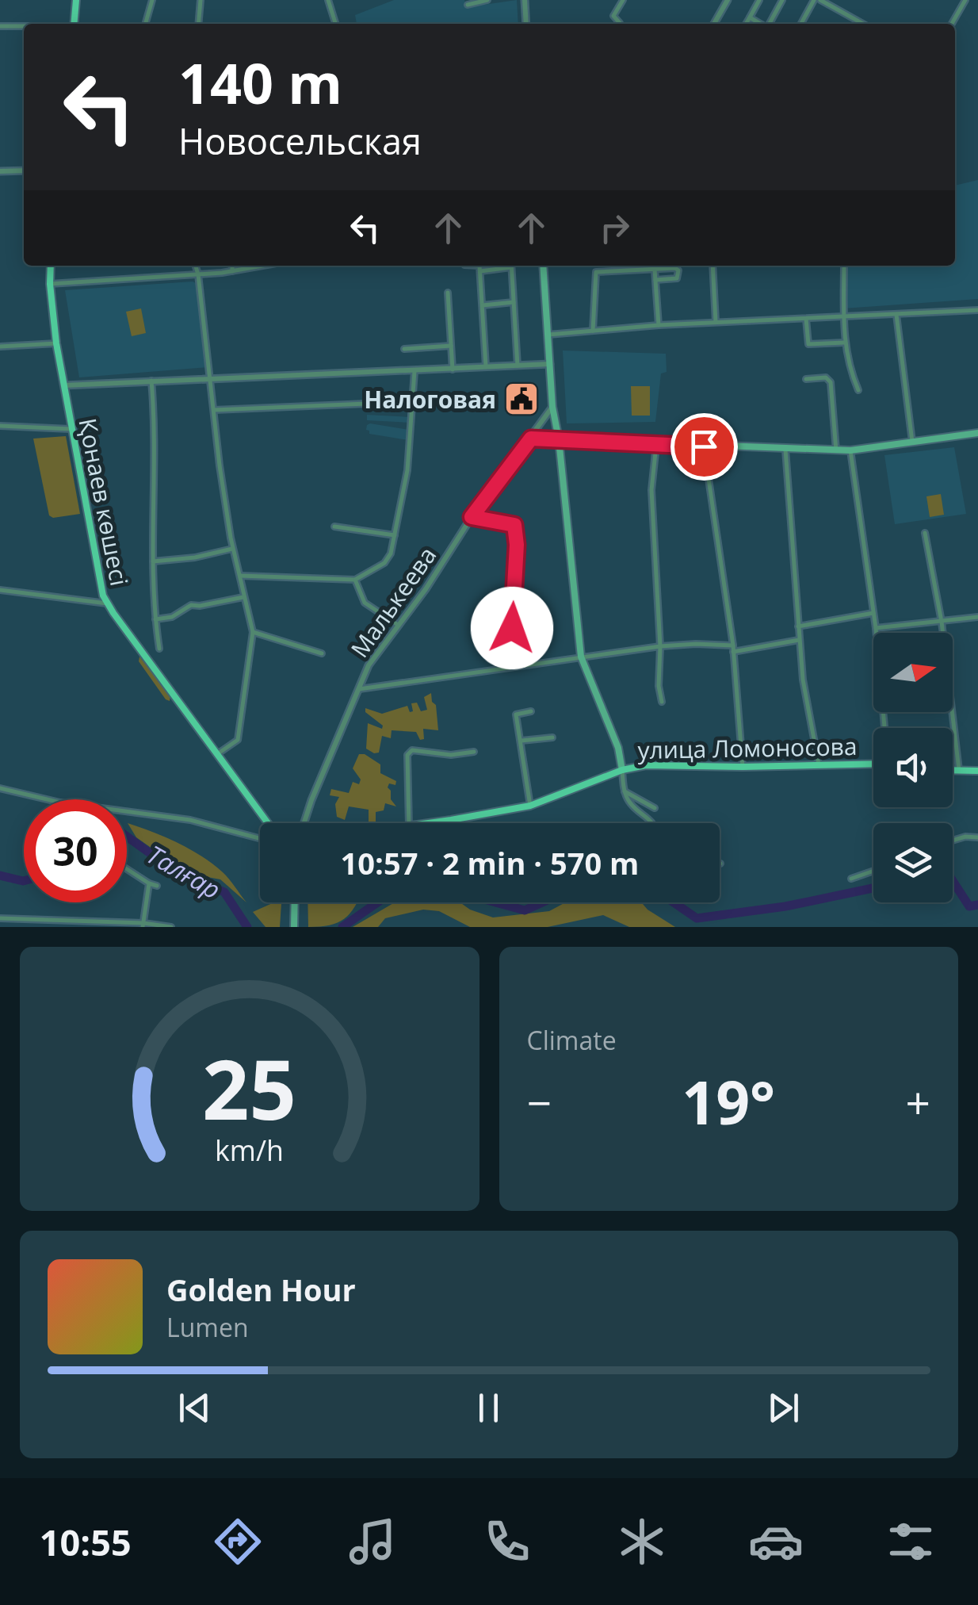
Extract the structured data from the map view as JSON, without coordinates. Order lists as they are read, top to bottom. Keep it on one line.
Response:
{"streets":{"main road":["Қонаев көшесі","улица Ломоносова"],"street":["Малькеева"]},"water":["Талғар"],"places":{"public building":["Налоговая"]},"north":"right","page":{"turn":["140 m","Новосельская"],"limit":"30","trip":"10:57 · 2 min · 570 m","tile":"Climate","heat":["−","19°","+"],"song":["Golden Hour","Lumen"],"tabs":"10:55","gauge":["25","km/h"]}}
